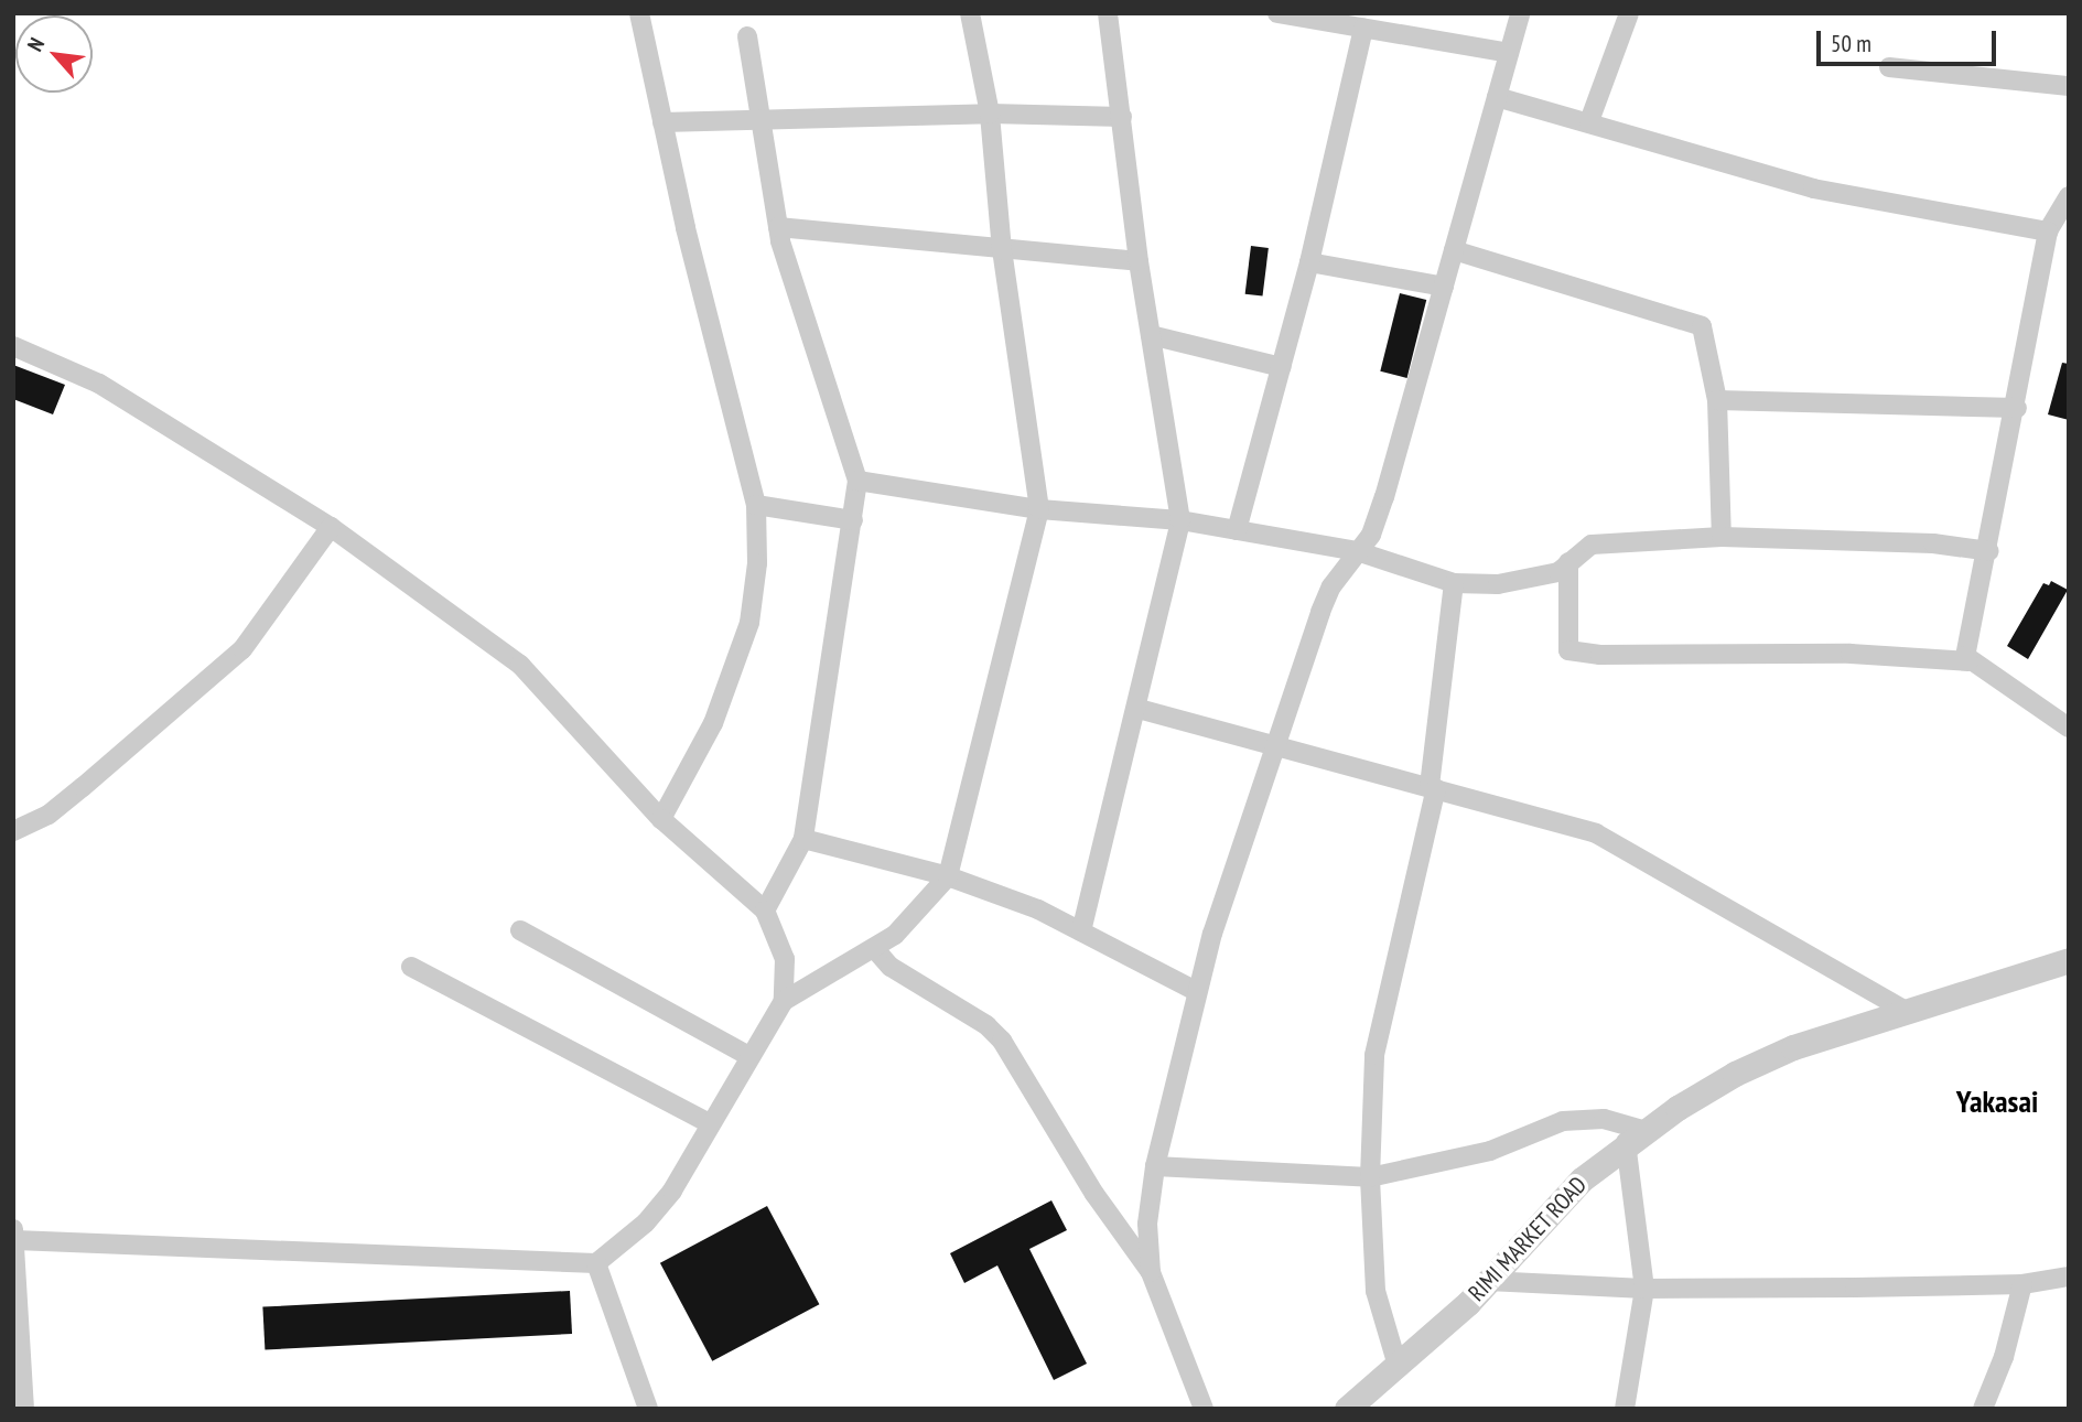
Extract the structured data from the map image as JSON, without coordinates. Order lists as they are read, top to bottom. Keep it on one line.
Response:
{"streets":{"street":["RIMI MARKET ROAD"]},"districts":["Yakasai"],"scale_bar":"50 m","north":"top left"}
